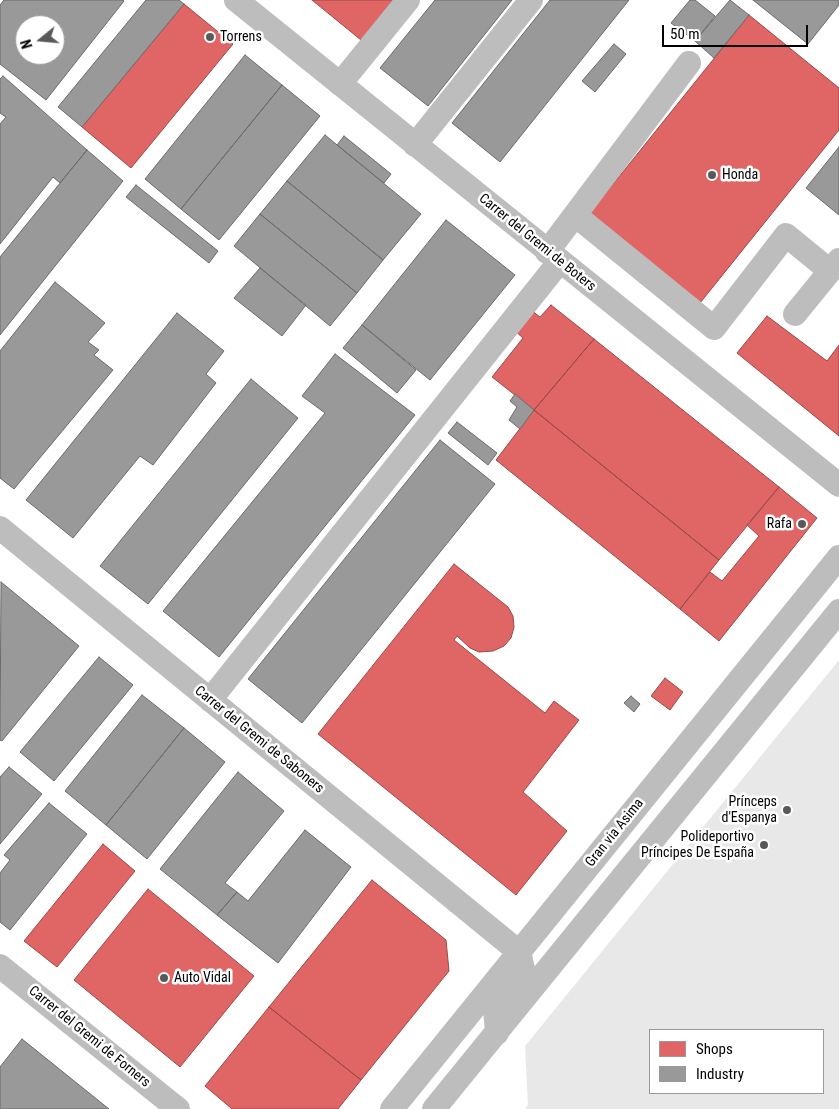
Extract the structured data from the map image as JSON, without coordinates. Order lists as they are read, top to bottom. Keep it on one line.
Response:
{"streets":{"street":["Carrer del Gremi de Boters","Carrer del Gremi de Saboners","Gran via Asima","Carrer del Gremi de Forners"]},"crossings":[["Carrer del Gremi de Saboners","Gran via Asima"]],"places":["Torrens","Honda","Rafa","Prínceps d'Espanya","Polideportivo Príncipes De España","Auto Vidal"],"legend":["Shops","Industry"],"scale_bar":"50 m","north":"left"}
